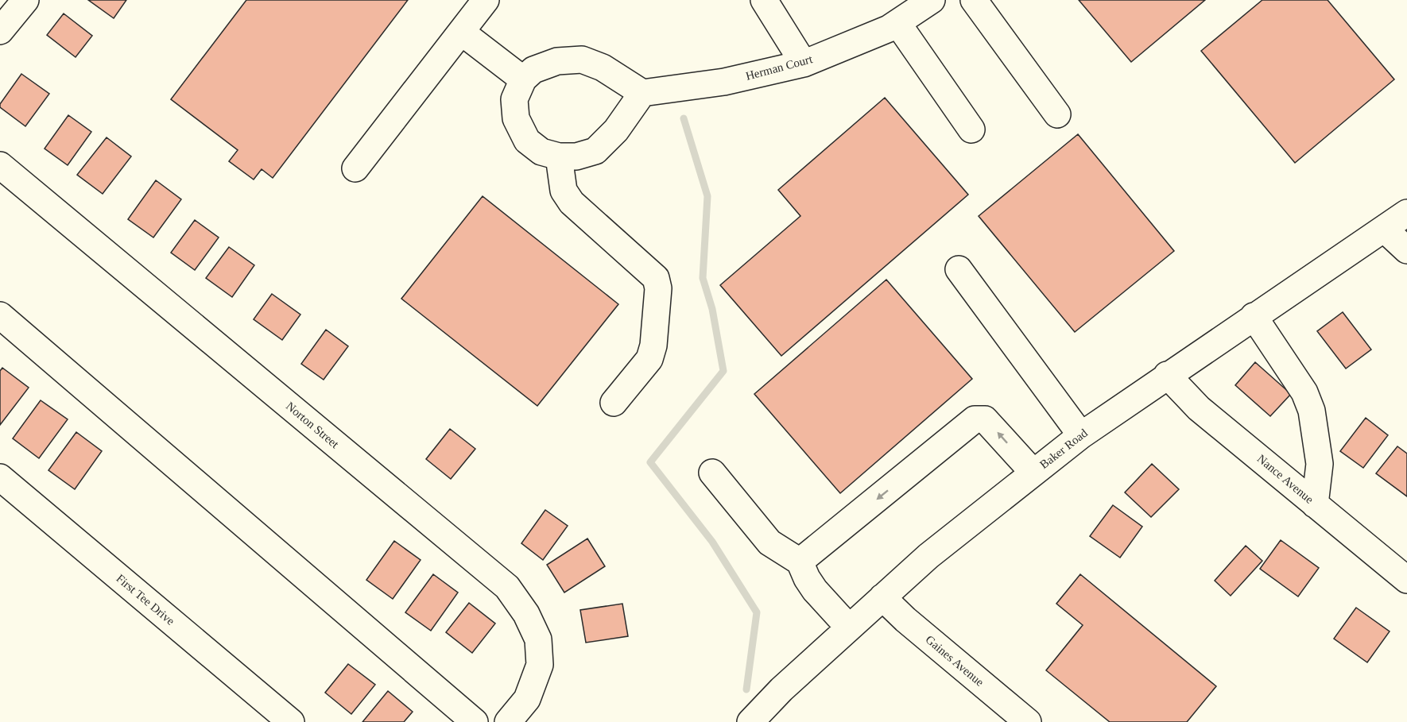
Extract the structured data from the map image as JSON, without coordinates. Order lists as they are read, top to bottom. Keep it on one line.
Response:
{"streets":{"street":["Herman Court","Norton Street","Baker Road","Nance Avenue","First Tee Drive","Gaines Avenue"]},"crossings":[["Baker Road","Nance Avenue"],["Baker Road","Gaines Avenue"]]}
